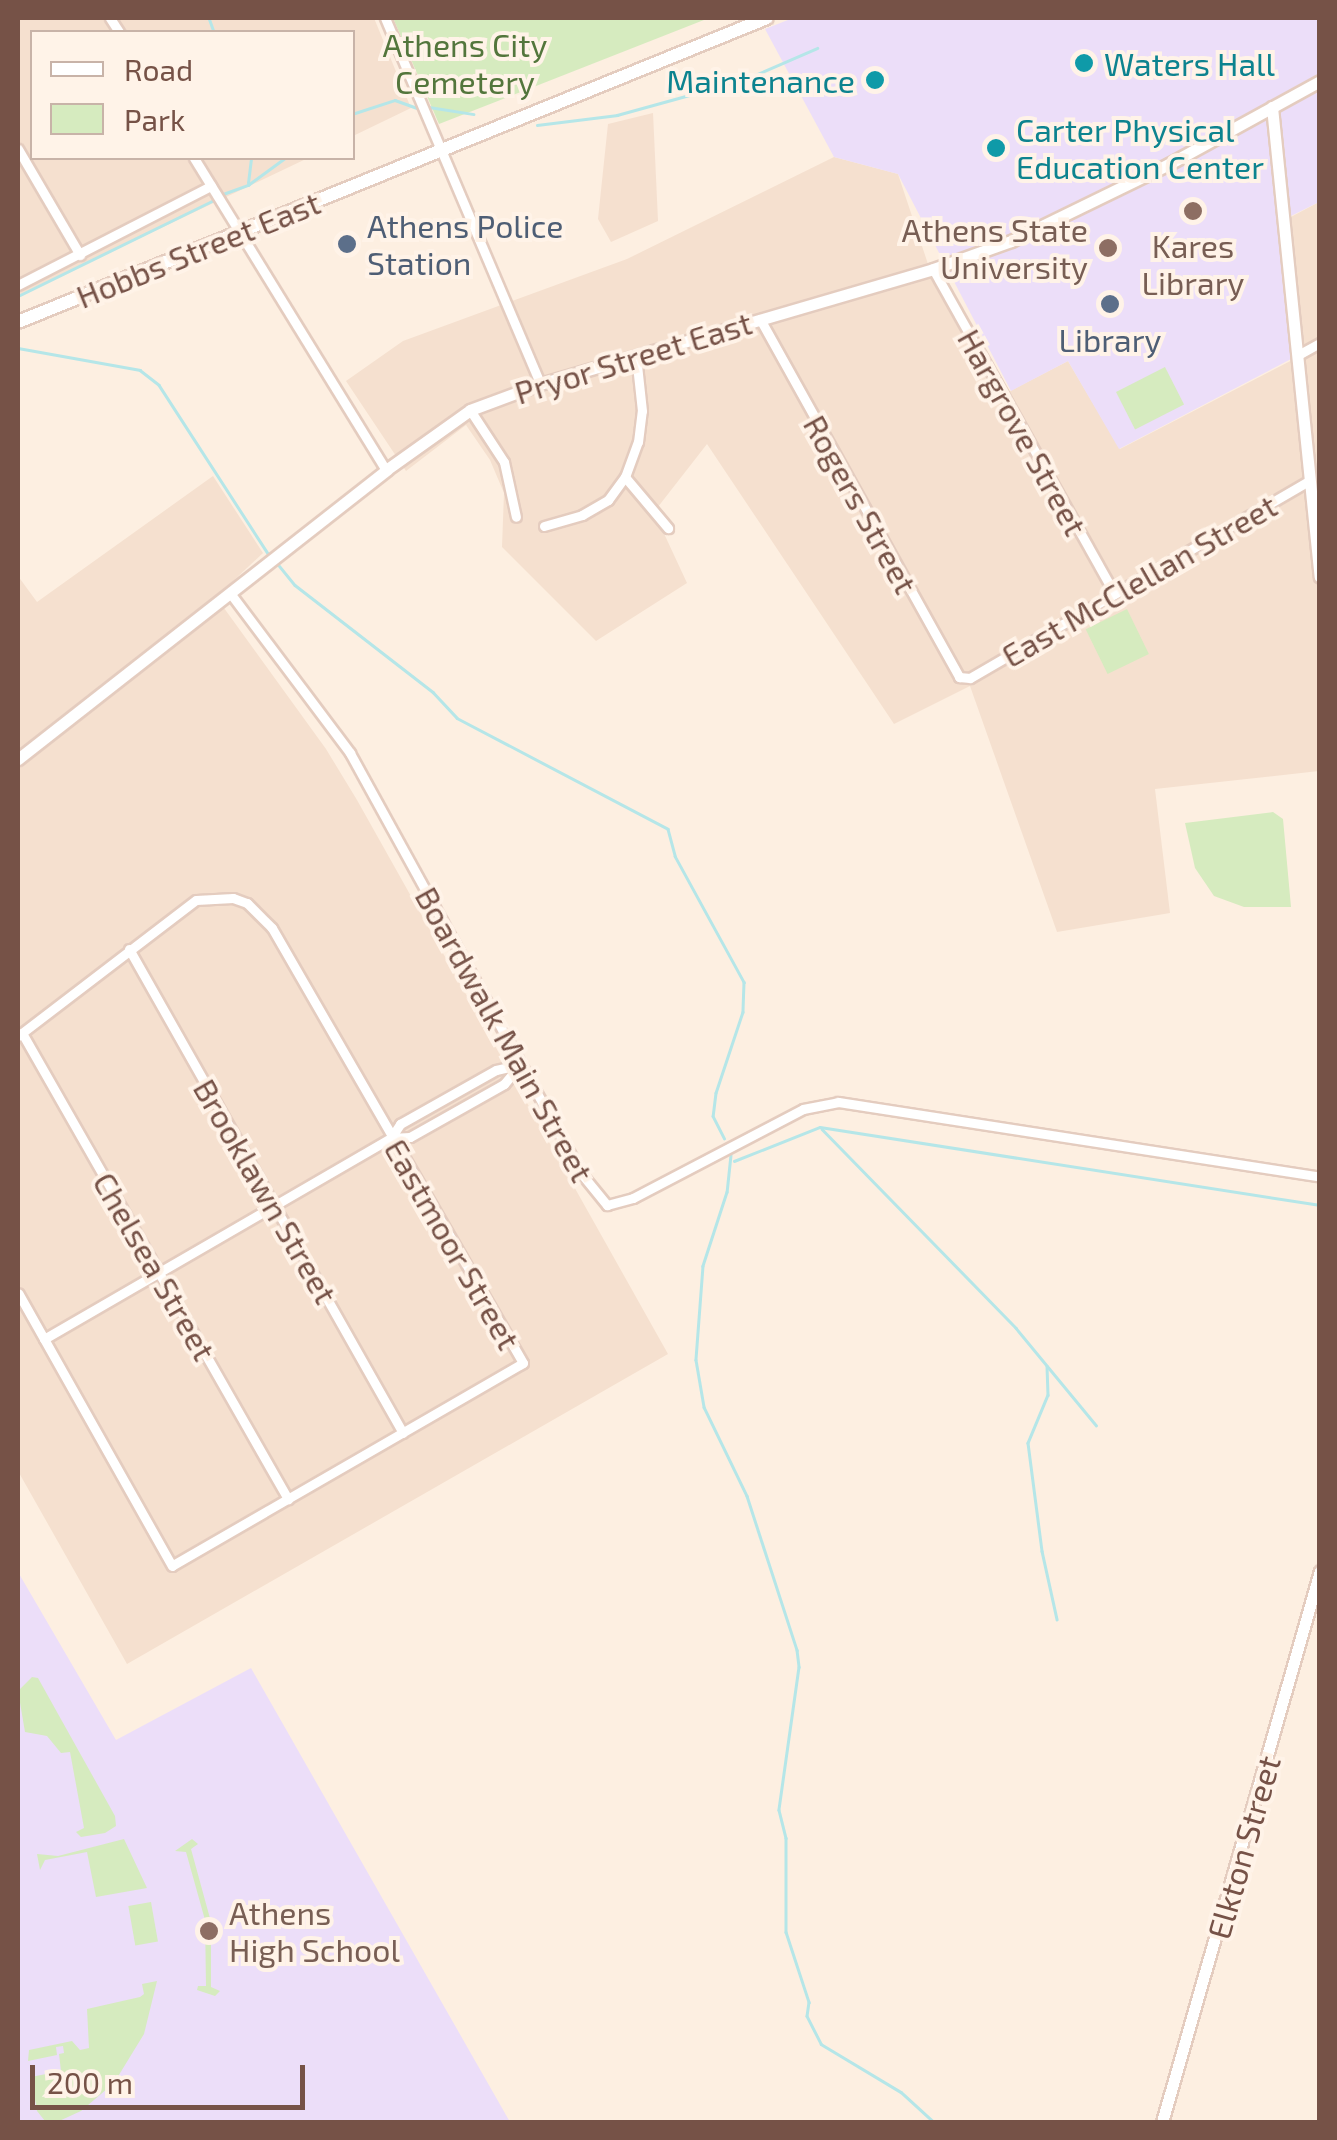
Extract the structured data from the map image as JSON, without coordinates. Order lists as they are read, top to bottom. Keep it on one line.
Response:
{"streets":{"main road":["Hobbs Street East"],"street":["Pryor Street East","Hargrove Street","Rogers Street","East McClellan Street","Boardwalk Main Street","Brooklawn Street","Eastmoor Street","Chelsea Street","Elkton Street"]},"crossings":[["Pryor Street East","Hargrove Street"],["Pryor Street East","Rogers Street"],["Pryor Street East","Boardwalk Main Street"],["Hargrove Street","East McClellan Street"],["Rogers Street","East McClellan Street"],["Brooklawn Street","Eastmoor Street"],["Eastmoor Street","Chelsea Street"]],"parks":["Athens City Cemetery"],"places":["Waters Hall","Maintenance","Carter Physical Education Center","Kares Library","Athens Police Station","Athens State University","Library","Athens High School"],"legend":["Road","Park"],"scale_bar":"200 m"}
